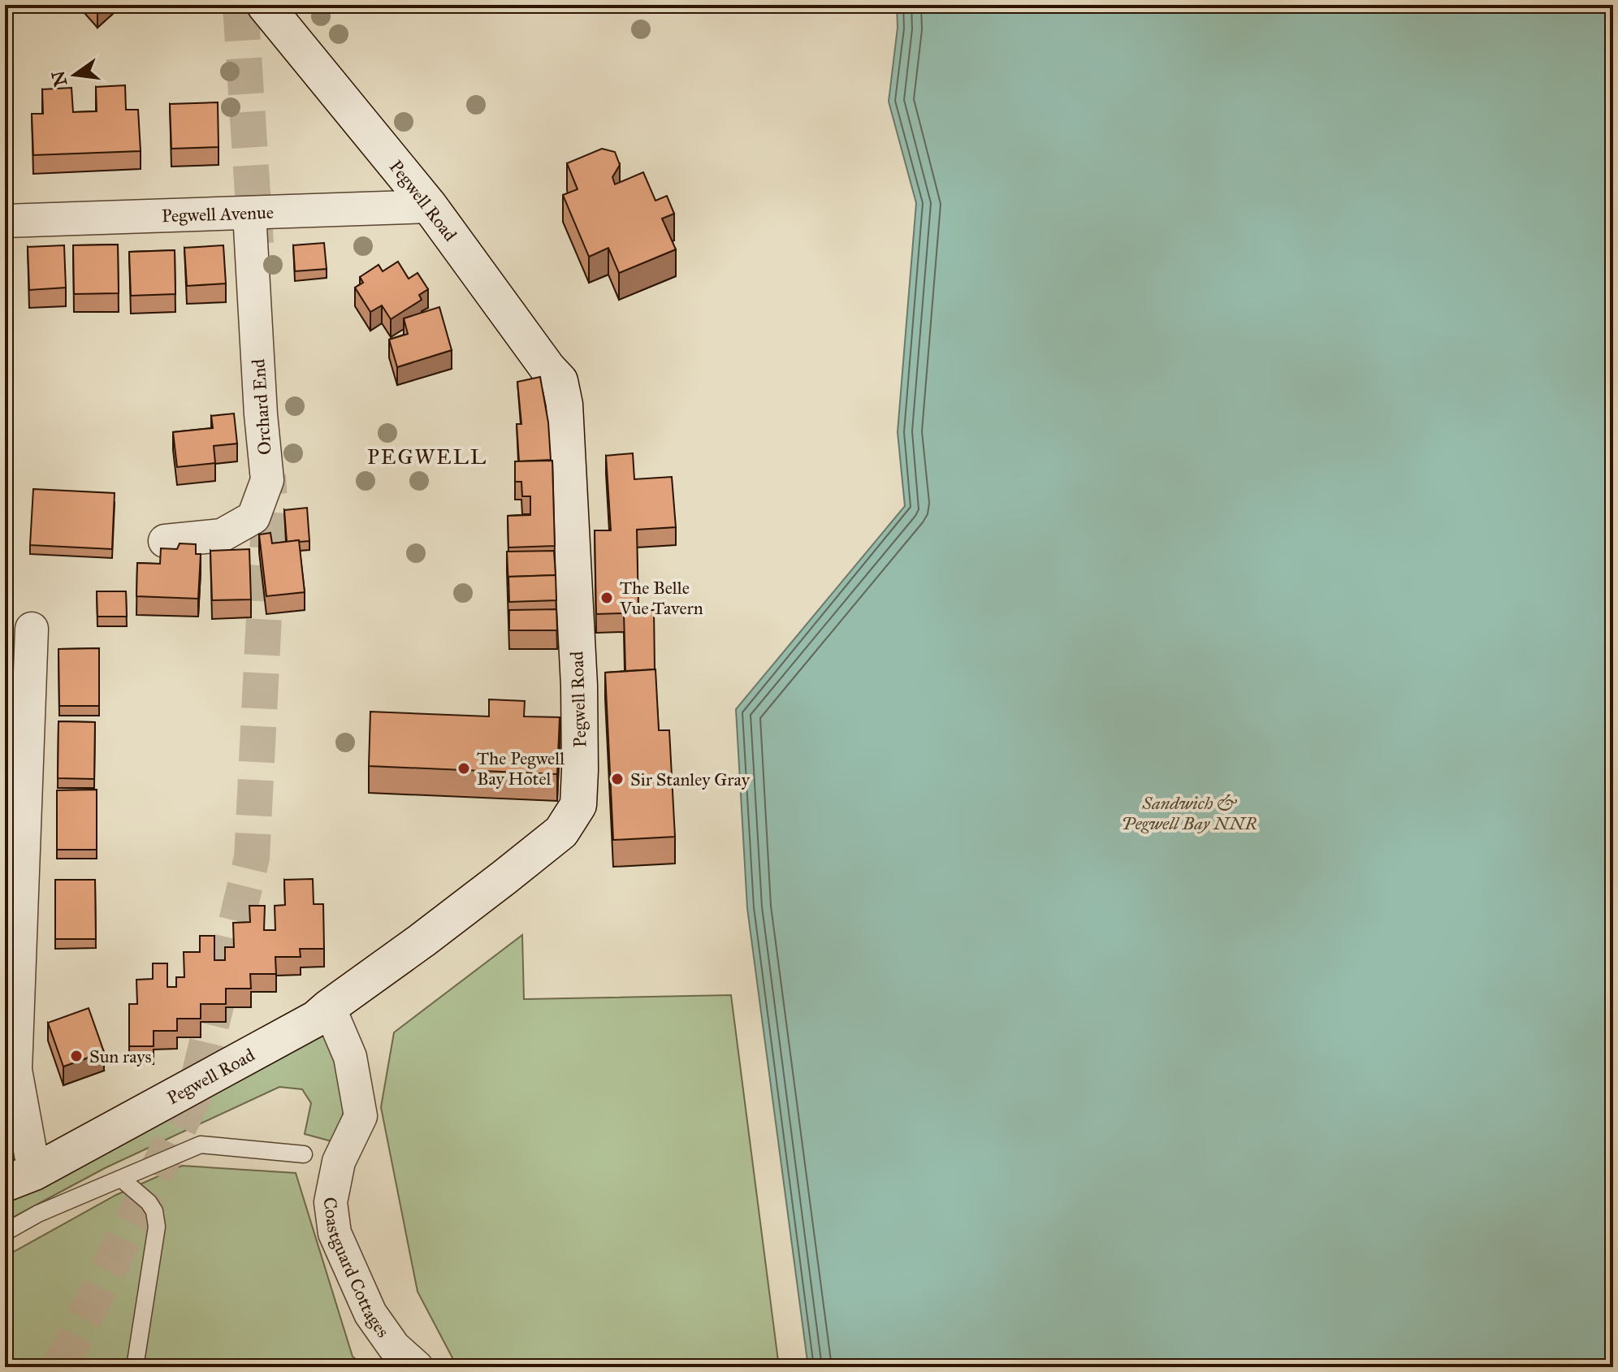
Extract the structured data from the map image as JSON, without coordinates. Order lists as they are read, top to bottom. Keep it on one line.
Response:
{"streets":{"street":["Pegwell Road","Pegwell Avenue","Orchard End","Coastguard Cottages"]},"crossings":[["Pegwell Road","Pegwell Avenue"],["Pegwell Road","Coastguard Cottages"],["Pegwell Avenue","Orchard End"]],"districts":["PEGWELL"],"parks":["Sandwich & Pegwell Bay NNR"],"places":["The Belle Vue Tavern","The Pegwell Bay Hotel","Sir Stanley Gray","Sun rays"],"north":"left"}
